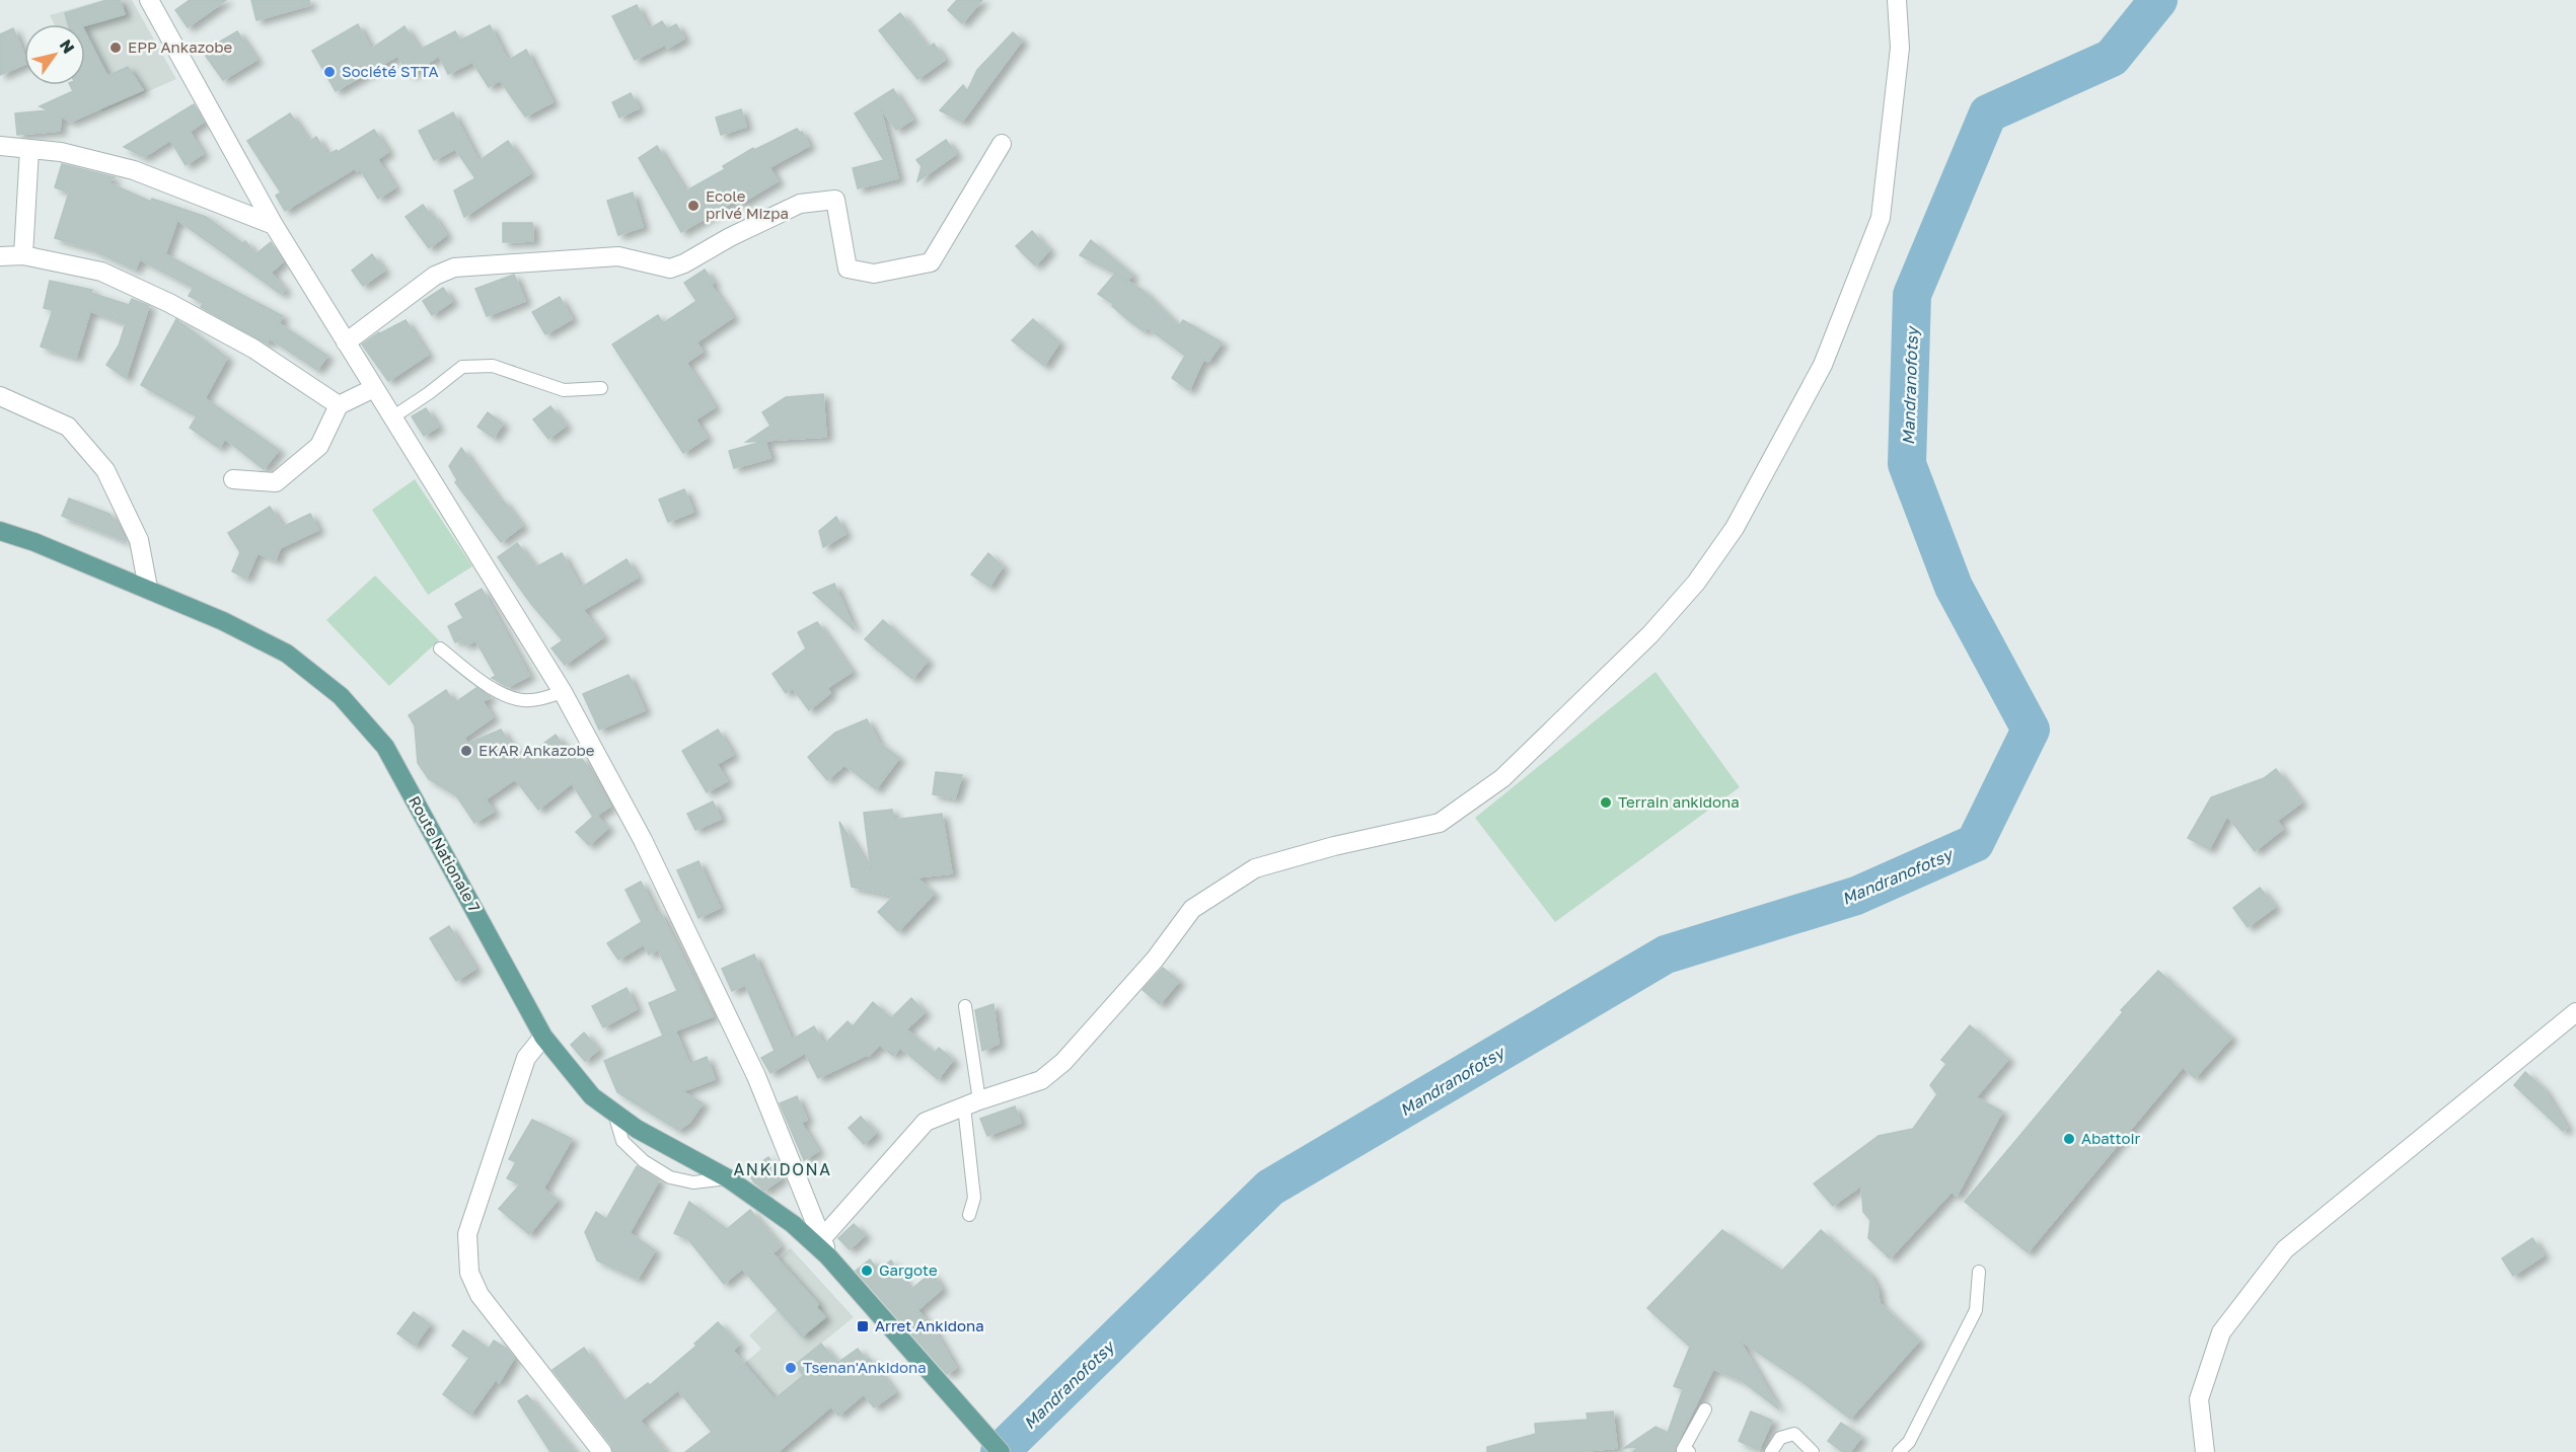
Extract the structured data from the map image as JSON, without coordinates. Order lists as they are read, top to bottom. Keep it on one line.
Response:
{"streets":{"main road":["Route Nationale 7"]},"districts":["ANKIDONA"],"water":["Mandranofotsy"],"places":{"other":["EPP Ankazobe","Société STTA","Ecole privé Mizpa","EKAR Ankazobe","Terrain ankidona","Abattoir","Gargote","Tsenan'Ankidona"],"transit":["Arret Ankidona"]},"north":"top right"}
